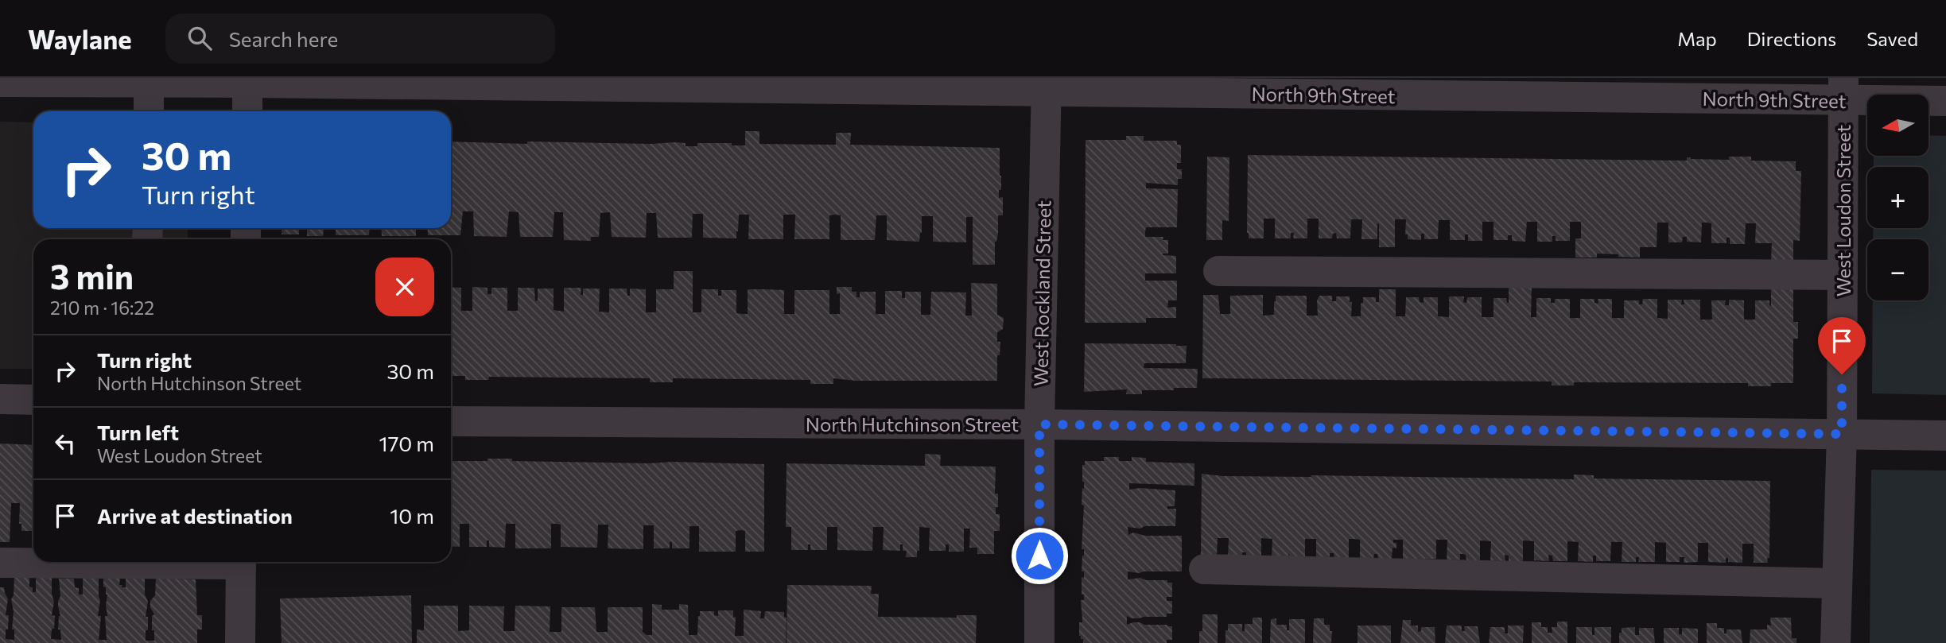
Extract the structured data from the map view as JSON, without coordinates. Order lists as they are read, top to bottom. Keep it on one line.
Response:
{"streets":{"street":["North 9th Street","West Loudon Street","West Rockland Street","North Hutchinson Street"]},"crossings":[["North 9th Street","West Loudon Street"],["North 9th Street","West Rockland Street"],["West Loudon Street","North Hutchinson Street"],["West Rockland Street","North Hutchinson Street"]],"north":"left","page":{"header":"Waylane","search":"Search here","nav":["Map","Directions","Saved"],"map_buttons":["+","−"],"turn":["30 m","Turn right"],"heading":["3 min","210 m · 16:22"],"list":[{"name":"Turn right","note":"North Hutchinson Street","value":"30 m"},{"name":"Turn left","note":"West Loudon Street","value":"170 m"},{"name":"Arrive at destination","value":"10 m"}]}}
